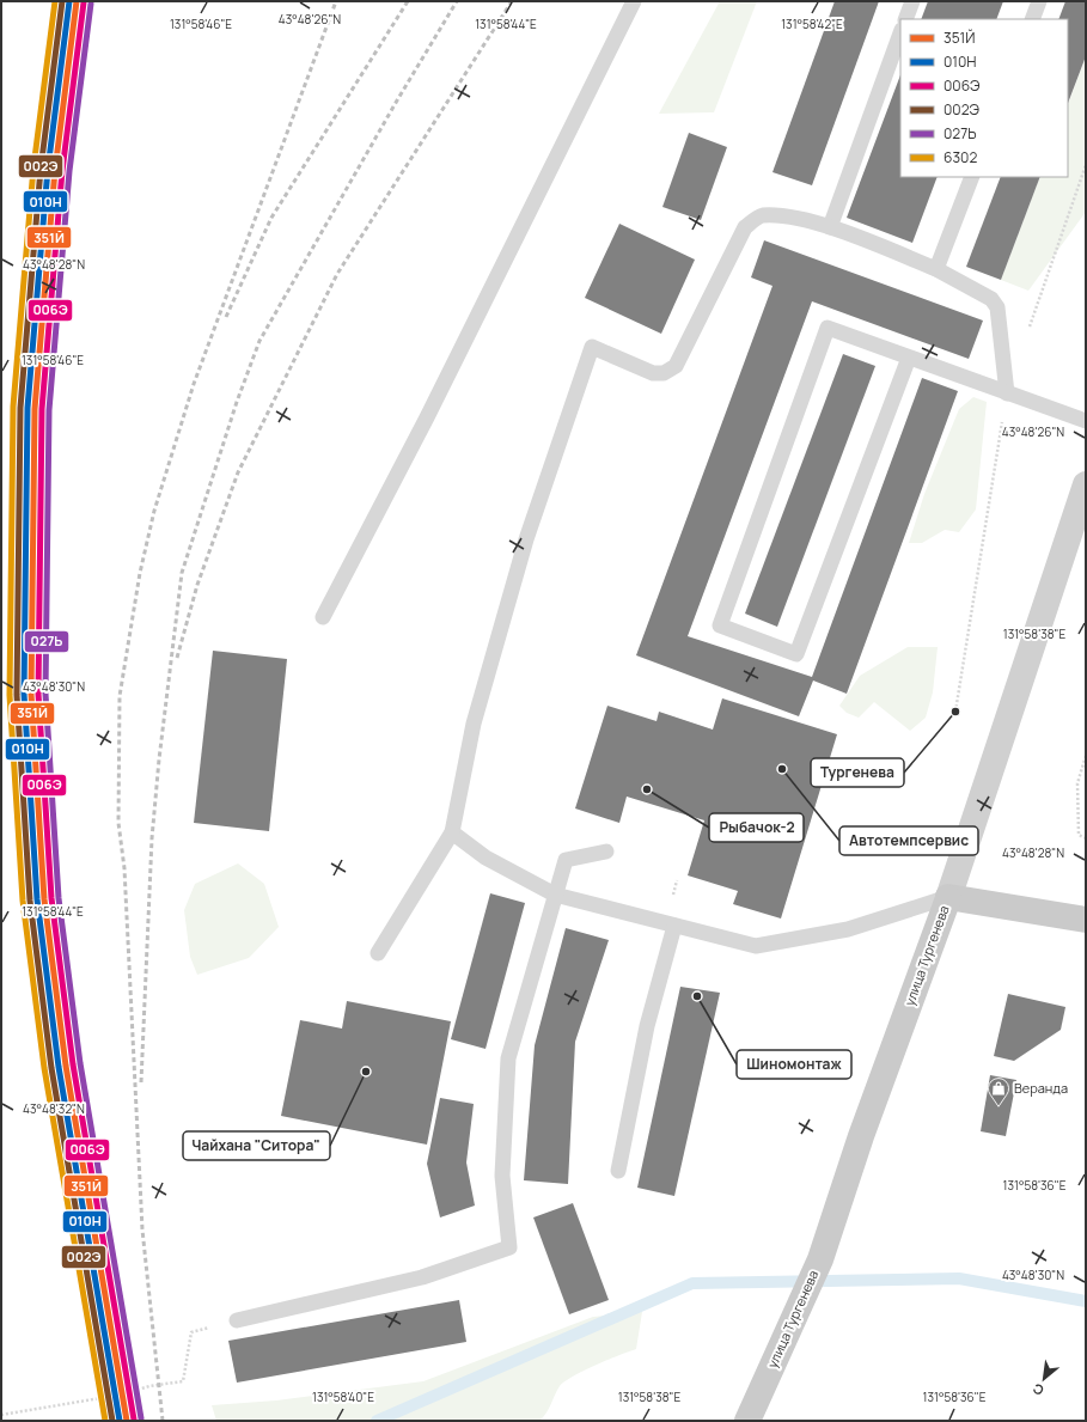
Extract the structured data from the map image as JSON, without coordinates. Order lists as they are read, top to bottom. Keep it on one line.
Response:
{"streets":{"main road":["улица Тургенева"]},"places":{"other":["Тургенева","Автотемпсервис","Рыбачок-2","Шиномонтаж","Чайхана \"Ситора\""],"shop":["Веранда"]},"lines":["transit line 351Й","transit line 010Н","transit line 002Э","transit line 6302","transit line 006Э","transit line 027Ь"],"legend":["351Й","010Н","006Э","002Э","027Ь","6302"],"north":"bottom left","coordinates":["43°48'26\"N","131°58'46\"E","131°58'44\"E","131°58'42\"E","43°48'28\"N","131°58'38\"E","43°48'30\"N","43°48'32\"N","131°58'36\"E","131°58'40\"E"]}
